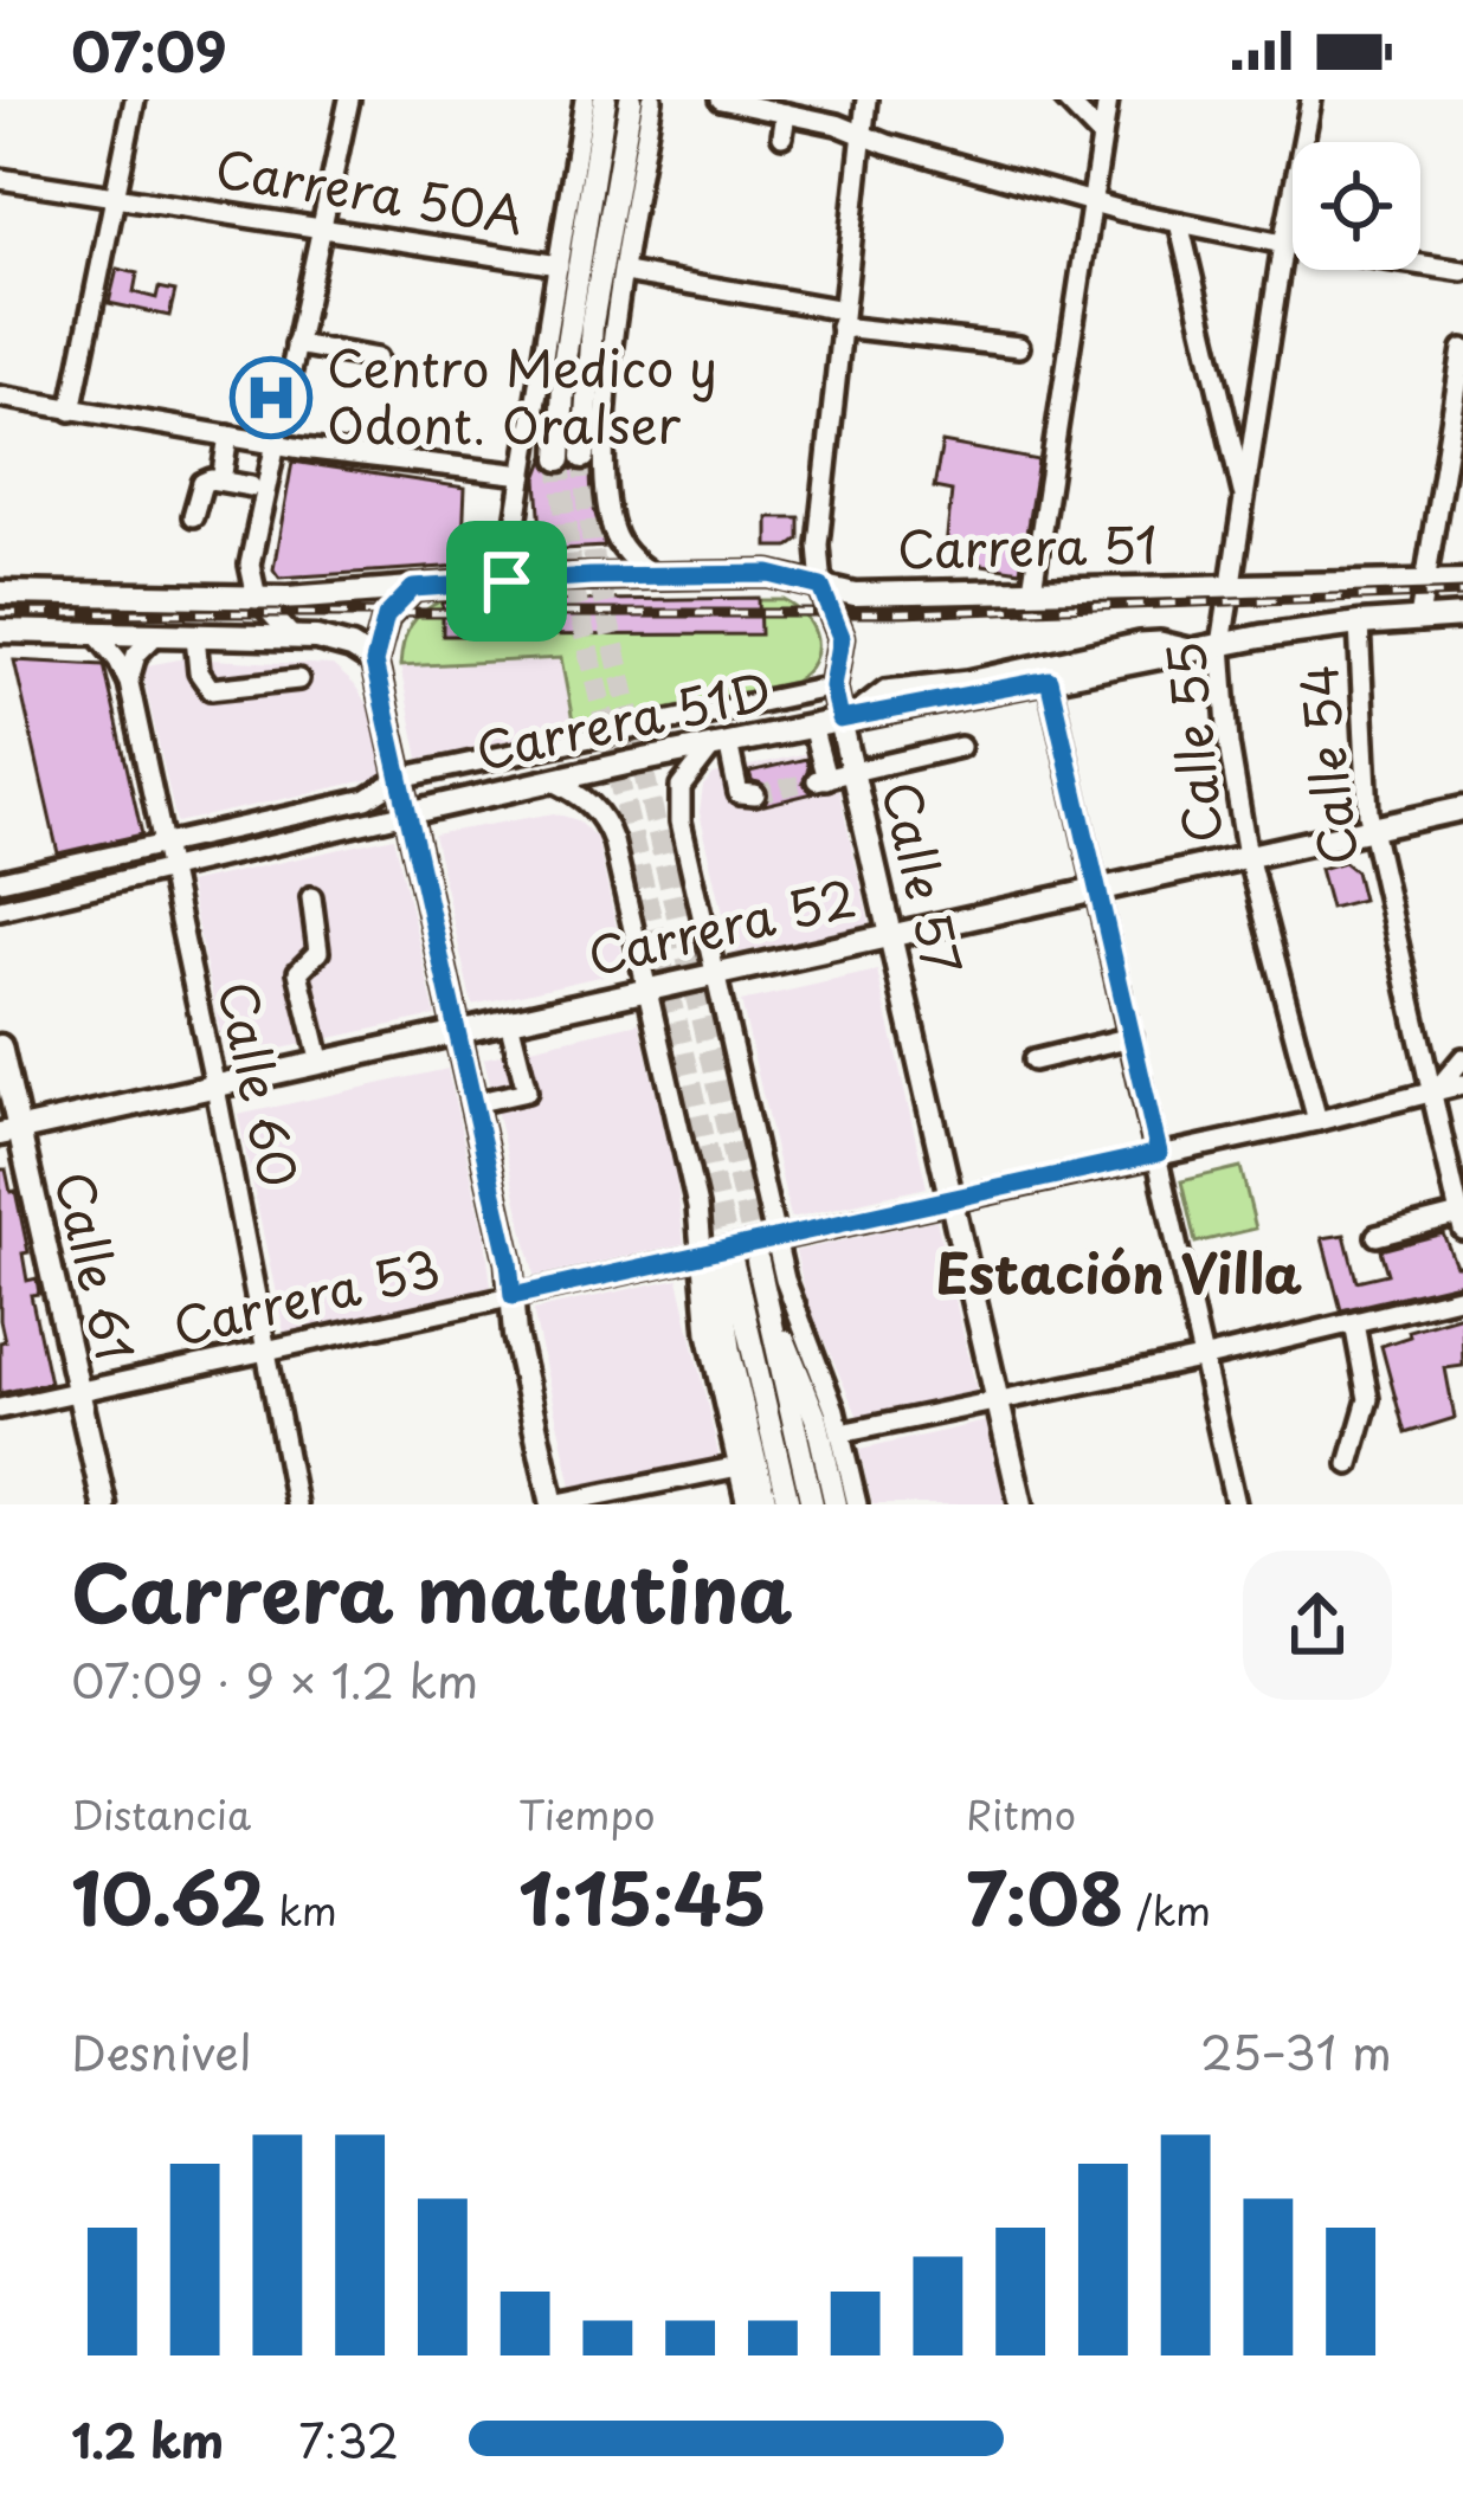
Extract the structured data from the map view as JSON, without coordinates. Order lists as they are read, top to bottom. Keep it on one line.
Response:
{"streets":{"main road":["Carrera 51","Carrera 51D","Calle 57","Carrera 52","Calle 61"],"street":["Carrera 50A","Calle 55","Calle 54","Calle 60","Carrera 53"]},"crossings":[["Carrera 51","Calle 55"],["Carrera 51","Calle 57"],["Carrera 51D","Calle 55"],["Carrera 51D","Calle 54"],["Carrera 51D","Calle 57"],["Carrera 51D","Calle 60"],["Calle 55","Carrera 52"],["Calle 55","Carrera 53"],["Calle 54","Carrera 52"],["Calle 54","Carrera 53"],["Calle 57","Carrera 52"],["Calle 57","Carrera 53"],["Carrera 52","Calle 60"],["Carrera 52","Calle 61"],["Calle 60","Carrera 53"],["Calle 61","Carrera 53"]],"districts":["Estación Villa"],"places":{"hospital":["Centro Medico y Odont. Oralser"]},"page":{"status":"07:09","heading":["Carrera matutina","07:09 · 9 × 1.2 km"],"stats":[["Distancia","10.62 km"],["Tiempo","1:15:45"],["Ritmo","7:08 /km"]],"chart":["Desnivel","25–31 m"],"list":[{"name":"1.2 km","note":"7:32"}]}}
